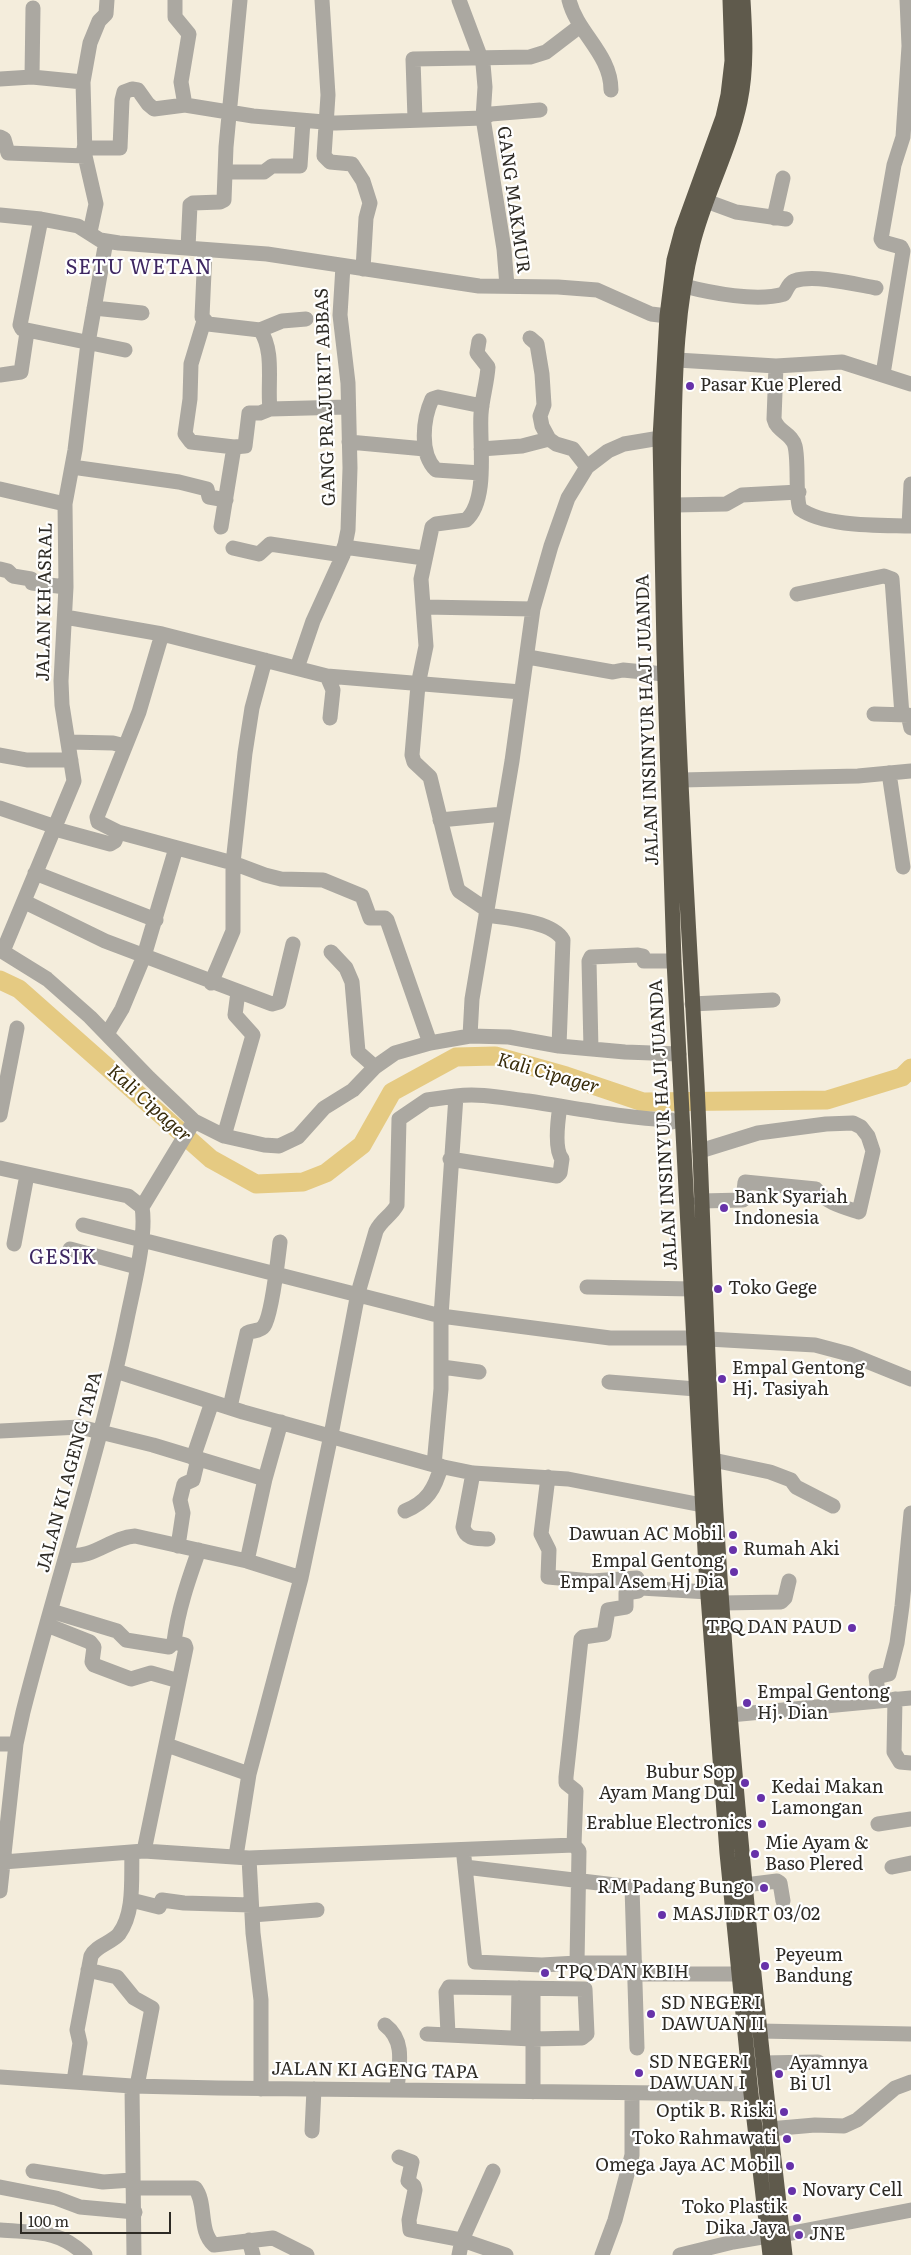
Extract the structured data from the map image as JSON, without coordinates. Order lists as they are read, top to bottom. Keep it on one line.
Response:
{"streets":{"highway":["JALAN INSINYUR HAJI JUANDA"],"street":["GANG MAKMUR","GANG PRAJURIT ABBAS","JALAN KH ASRAL","JALAN KI AGENG TAPA"]},"crossings":[["JALAN INSINYUR HAJI JUANDA","JALAN KI AGENG TAPA"]],"districts":["SETU WETAN","GESIK"],"water":["Kali Cipager"],"places":["Pasar Kue Plered","Bank Syariah Indonesia","Toko Gege","Empal Gentong Hj. Tasiyah","Dawuan AC Mobil","Rumah Aki","Empal Gentong Empal Asem Hj Dia","TPQ DAN PAUD","Empal Gentong Hj. Dian","Bubur Sop Ayam Mang Dul","Kedai Makan Lamongan","Erablue Electronics","Mie Ayam & Baso Plered","RM Padang Bungo","MASJIDRT 03/02","Peyeum Bandung","TPQ DAN KBIH","SD NEGERI DAWUAN II","SD NEGERI DAWUAN I","Ayamnya Bi Ul","Optik B. Riski","Toko Rahmawati","Omega Jaya AC Mobil","Novary Cell","Toko Plastik Dika Jaya","JNE"],"scale_bar":"100 m"}
